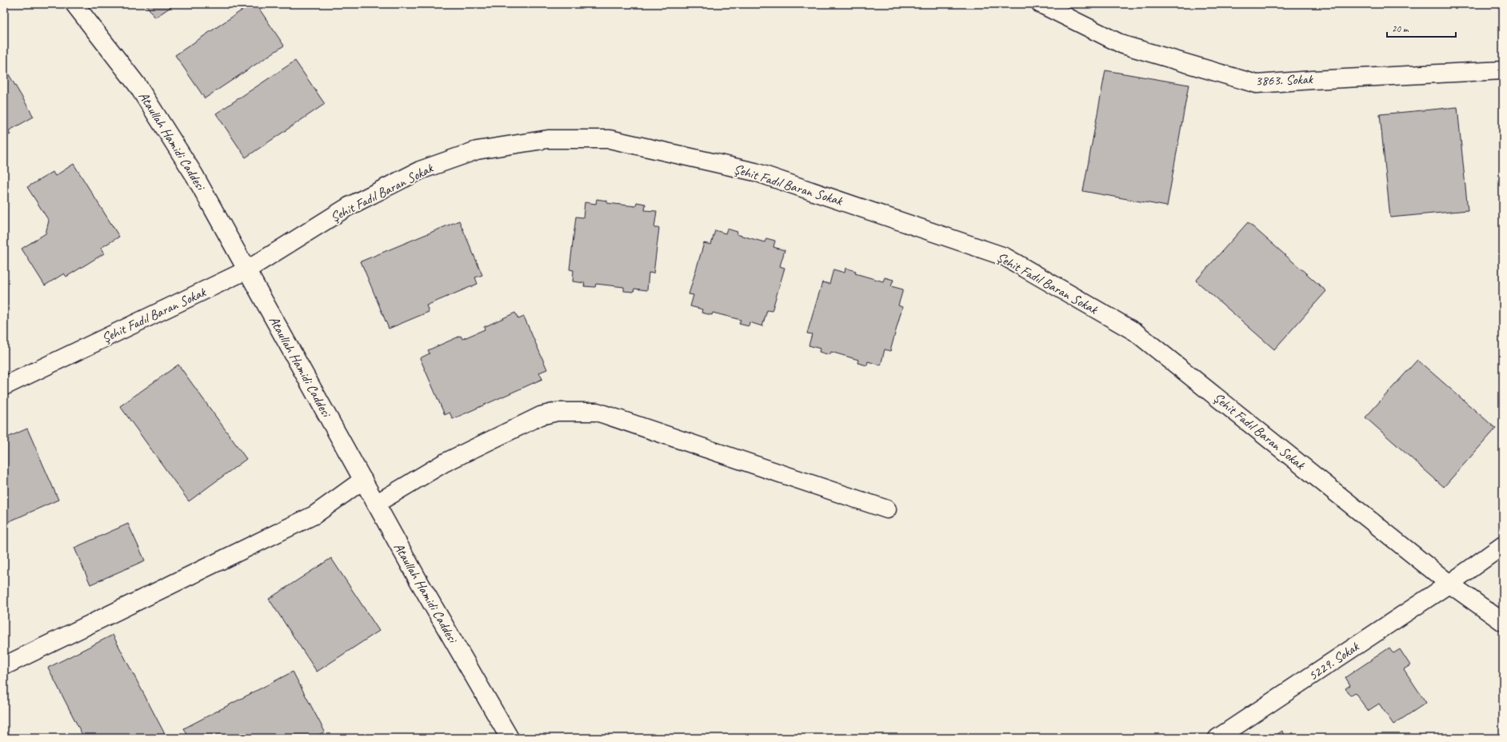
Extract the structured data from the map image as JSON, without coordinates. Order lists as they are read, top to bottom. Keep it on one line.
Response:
{"streets":{"street":["3863. Sokak","Ataullah Hamidi Caddesi","Şehit Fadıl Baran Sokak","5229. Sokak"]},"crossings":[["Ataullah Hamidi Caddesi","Şehit Fadıl Baran Sokak"],["Şehit Fadıl Baran Sokak","5229. Sokak"]],"scale_bar":"20 m"}
